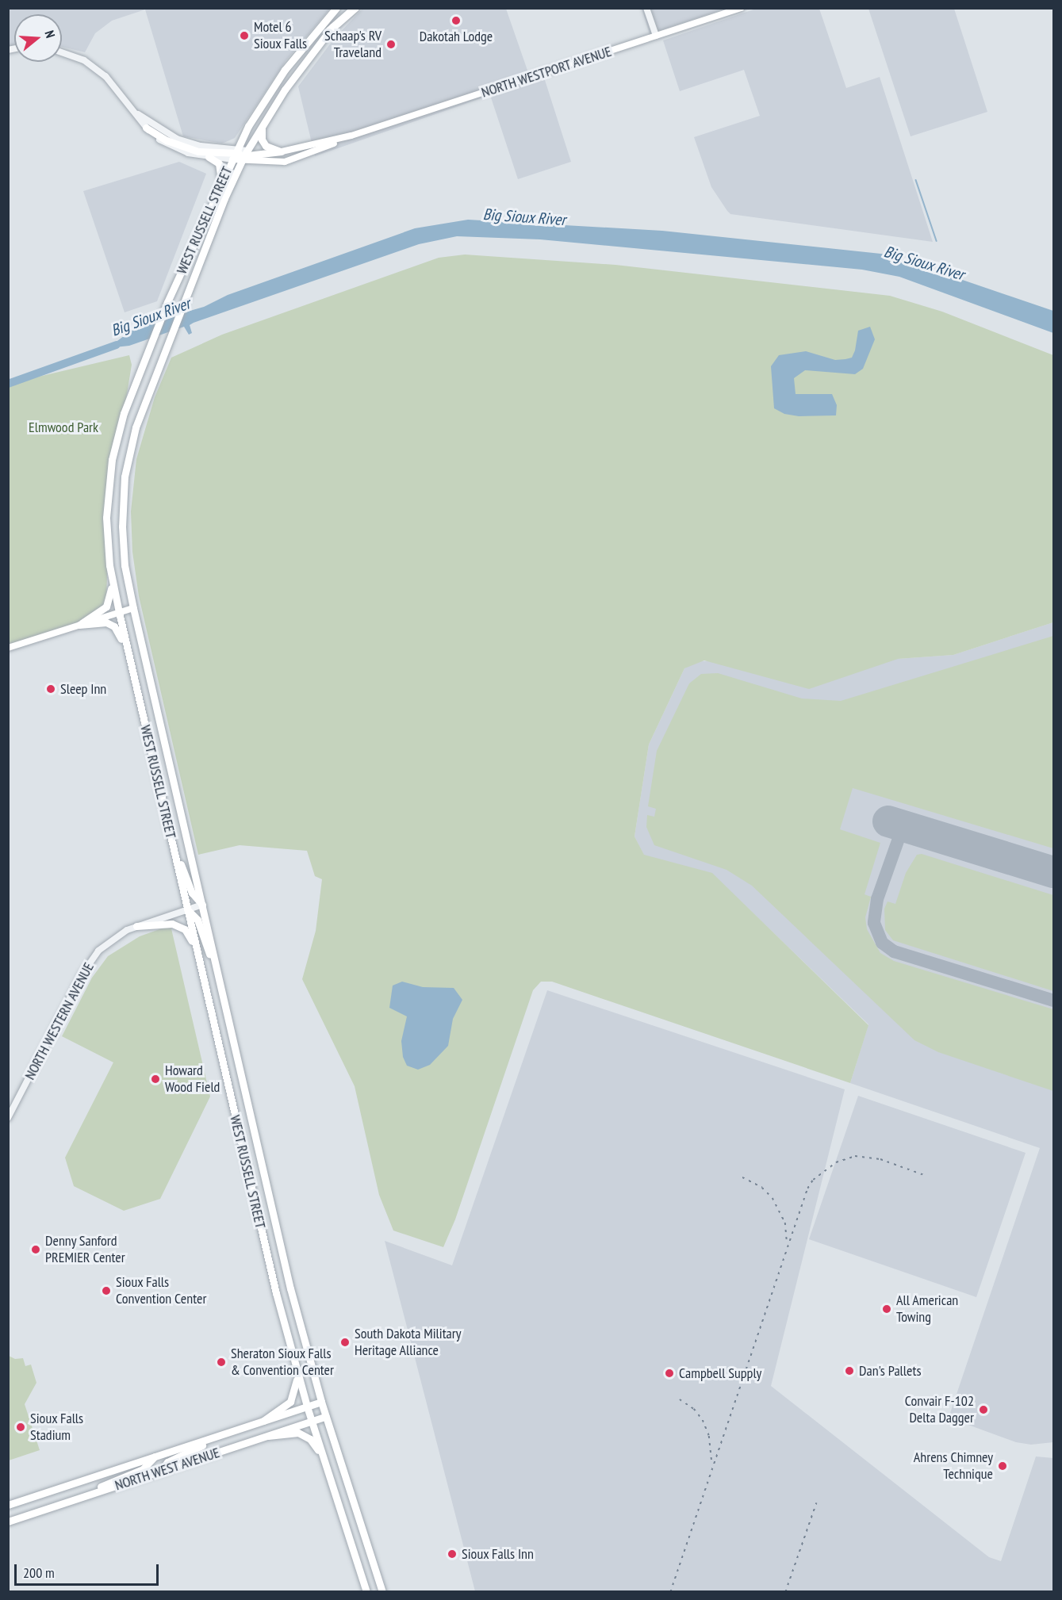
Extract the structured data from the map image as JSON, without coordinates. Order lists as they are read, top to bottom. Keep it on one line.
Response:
{"streets":{"main road":["NORTH WESTPORT AVENUE","WEST RUSSELL STREET","NORTH WEST AVENUE"],"street":["NORTH WESTERN AVENUE"]},"crossings":[["NORTH WESTPORT AVENUE","WEST RUSSELL STREET"],["WEST RUSSELL STREET","NORTH WESTERN AVENUE"],["WEST RUSSELL STREET","NORTH WEST AVENUE"]],"water":["Big Sioux River"],"parks":["Elmwood Park"],"places":["Dakotah Lodge","Motel 6 Sioux Falls","Schaap's RV Traveland","Sleep Inn","Howard Wood Field","Denny Sanford PREMIER Center","Sioux Falls Convention Center","All American Towing","South Dakota Military Heritage Alliance","Sheraton Sioux Falls & Convention Center","Dan's Pallets","Campbell Supply","Convair F-102 Delta Dagger","Sioux Falls Stadium","Ahrens Chimney Technique","Sioux Falls Inn"],"scale_bar":"200 m","north":"right"}
